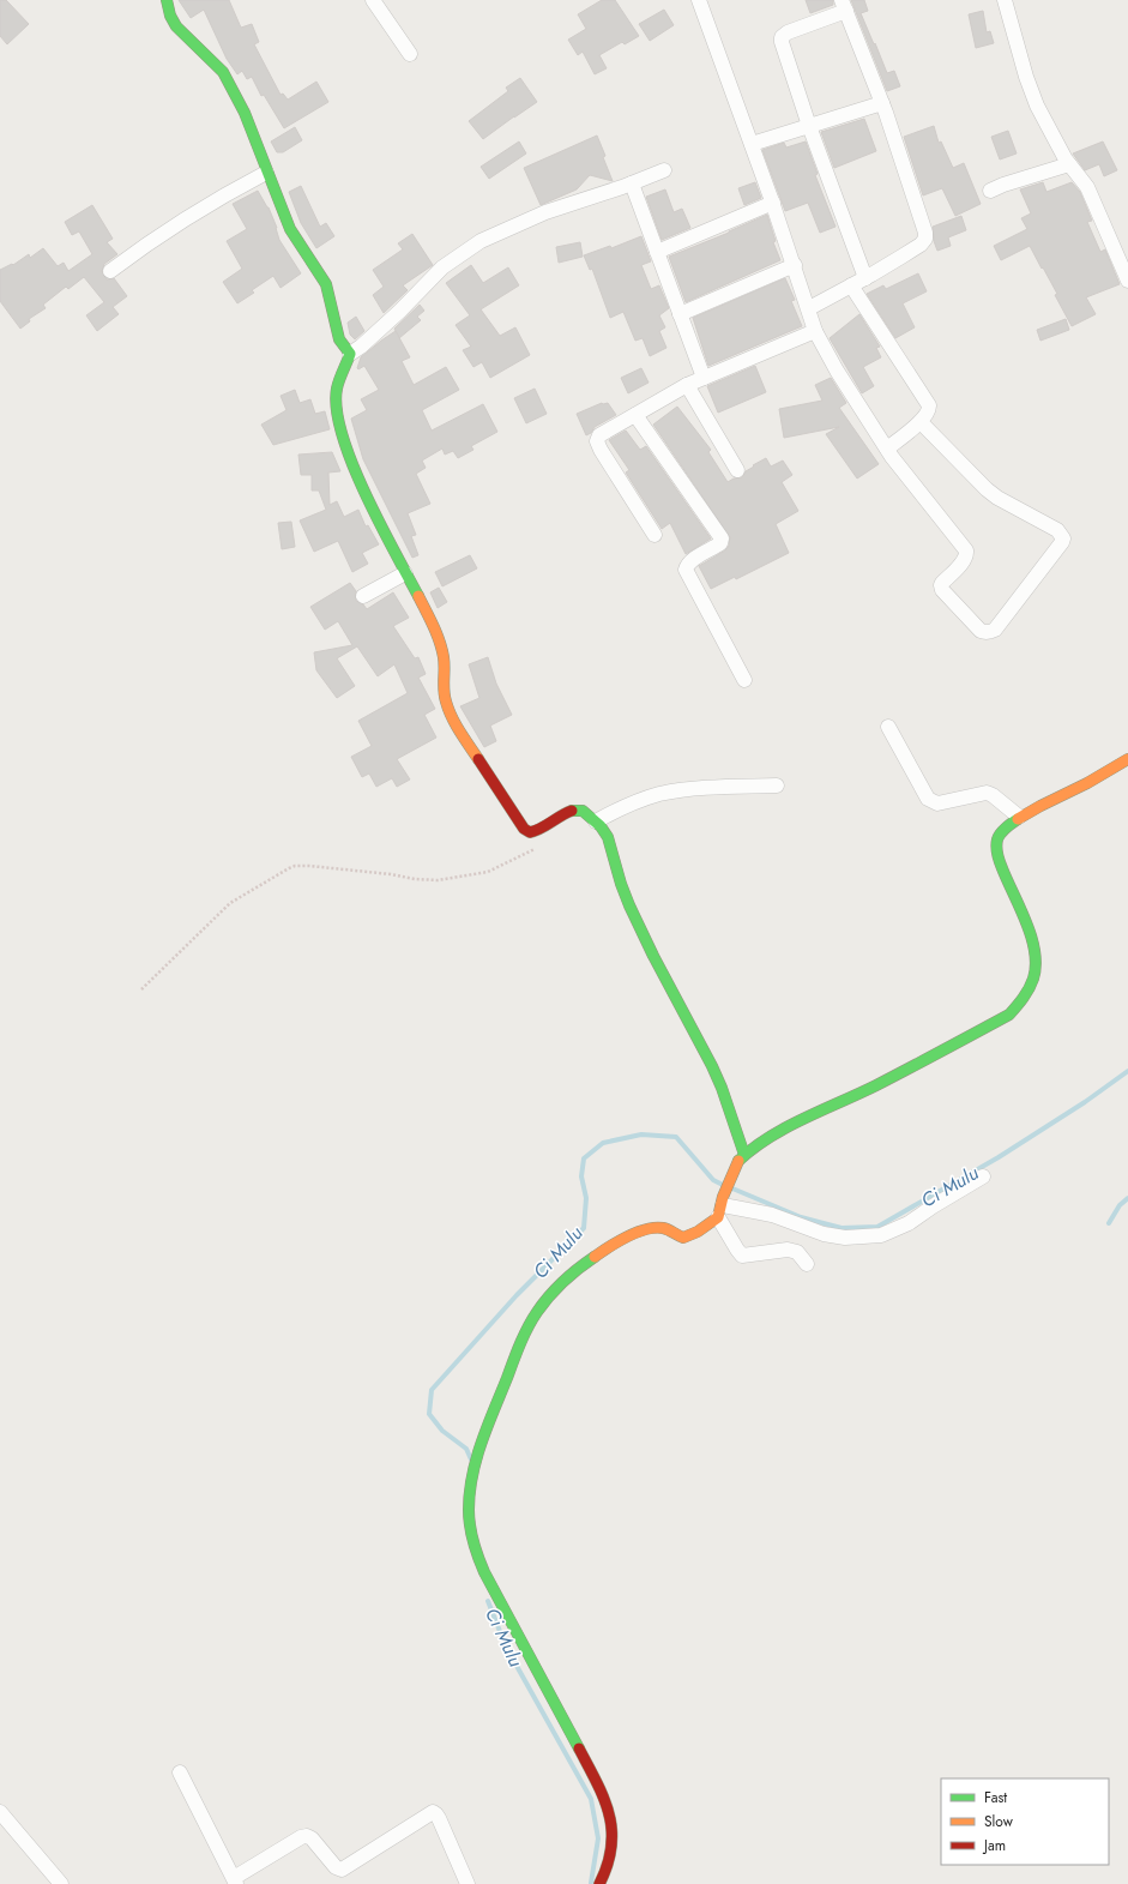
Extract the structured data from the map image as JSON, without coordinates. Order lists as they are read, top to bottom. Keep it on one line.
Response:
{"water":["Ci Mulu"],"legend":["Fast","Slow","Jam"]}
